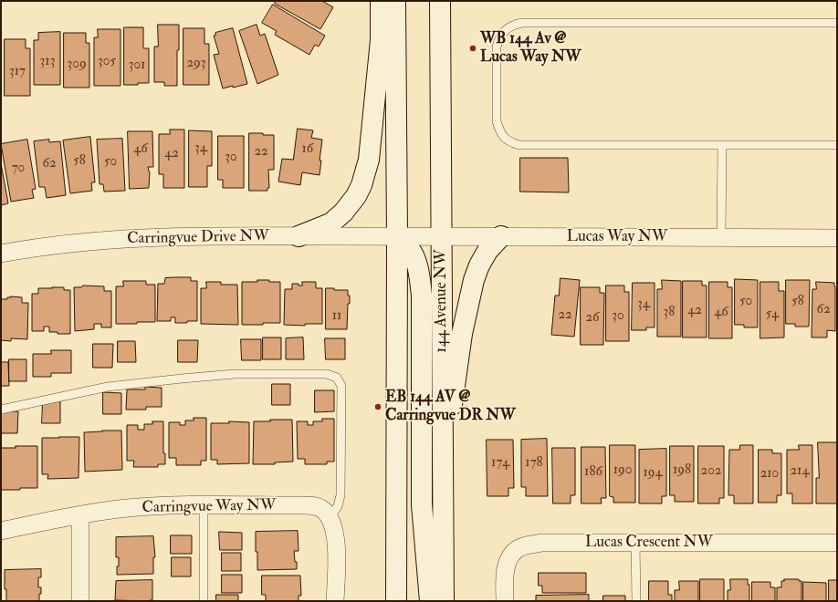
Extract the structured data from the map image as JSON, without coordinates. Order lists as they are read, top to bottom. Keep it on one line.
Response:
{"streets":{"main road":["144 Avenue NW"],"street":["Lucas Way NW","Carringvue Drive NW","Carringvue Way NW","Lucas Crescent NW"]},"crossings":[["Lucas Way NW","Carringvue Drive NW"],["Lucas Way NW","144 Avenue NW"]],"places":["WB 144 Av @ Lucas Way NW","EB 144 AV @ Carringvue DR NW"],"house_numbers":["313","305","293","309","301","317","34","46","16","22","42","30","58","50","62","70","50","58","34","62","42","38","46","54","22","11","30","26","174","178","190","198","202","214","186","194","210"]}
